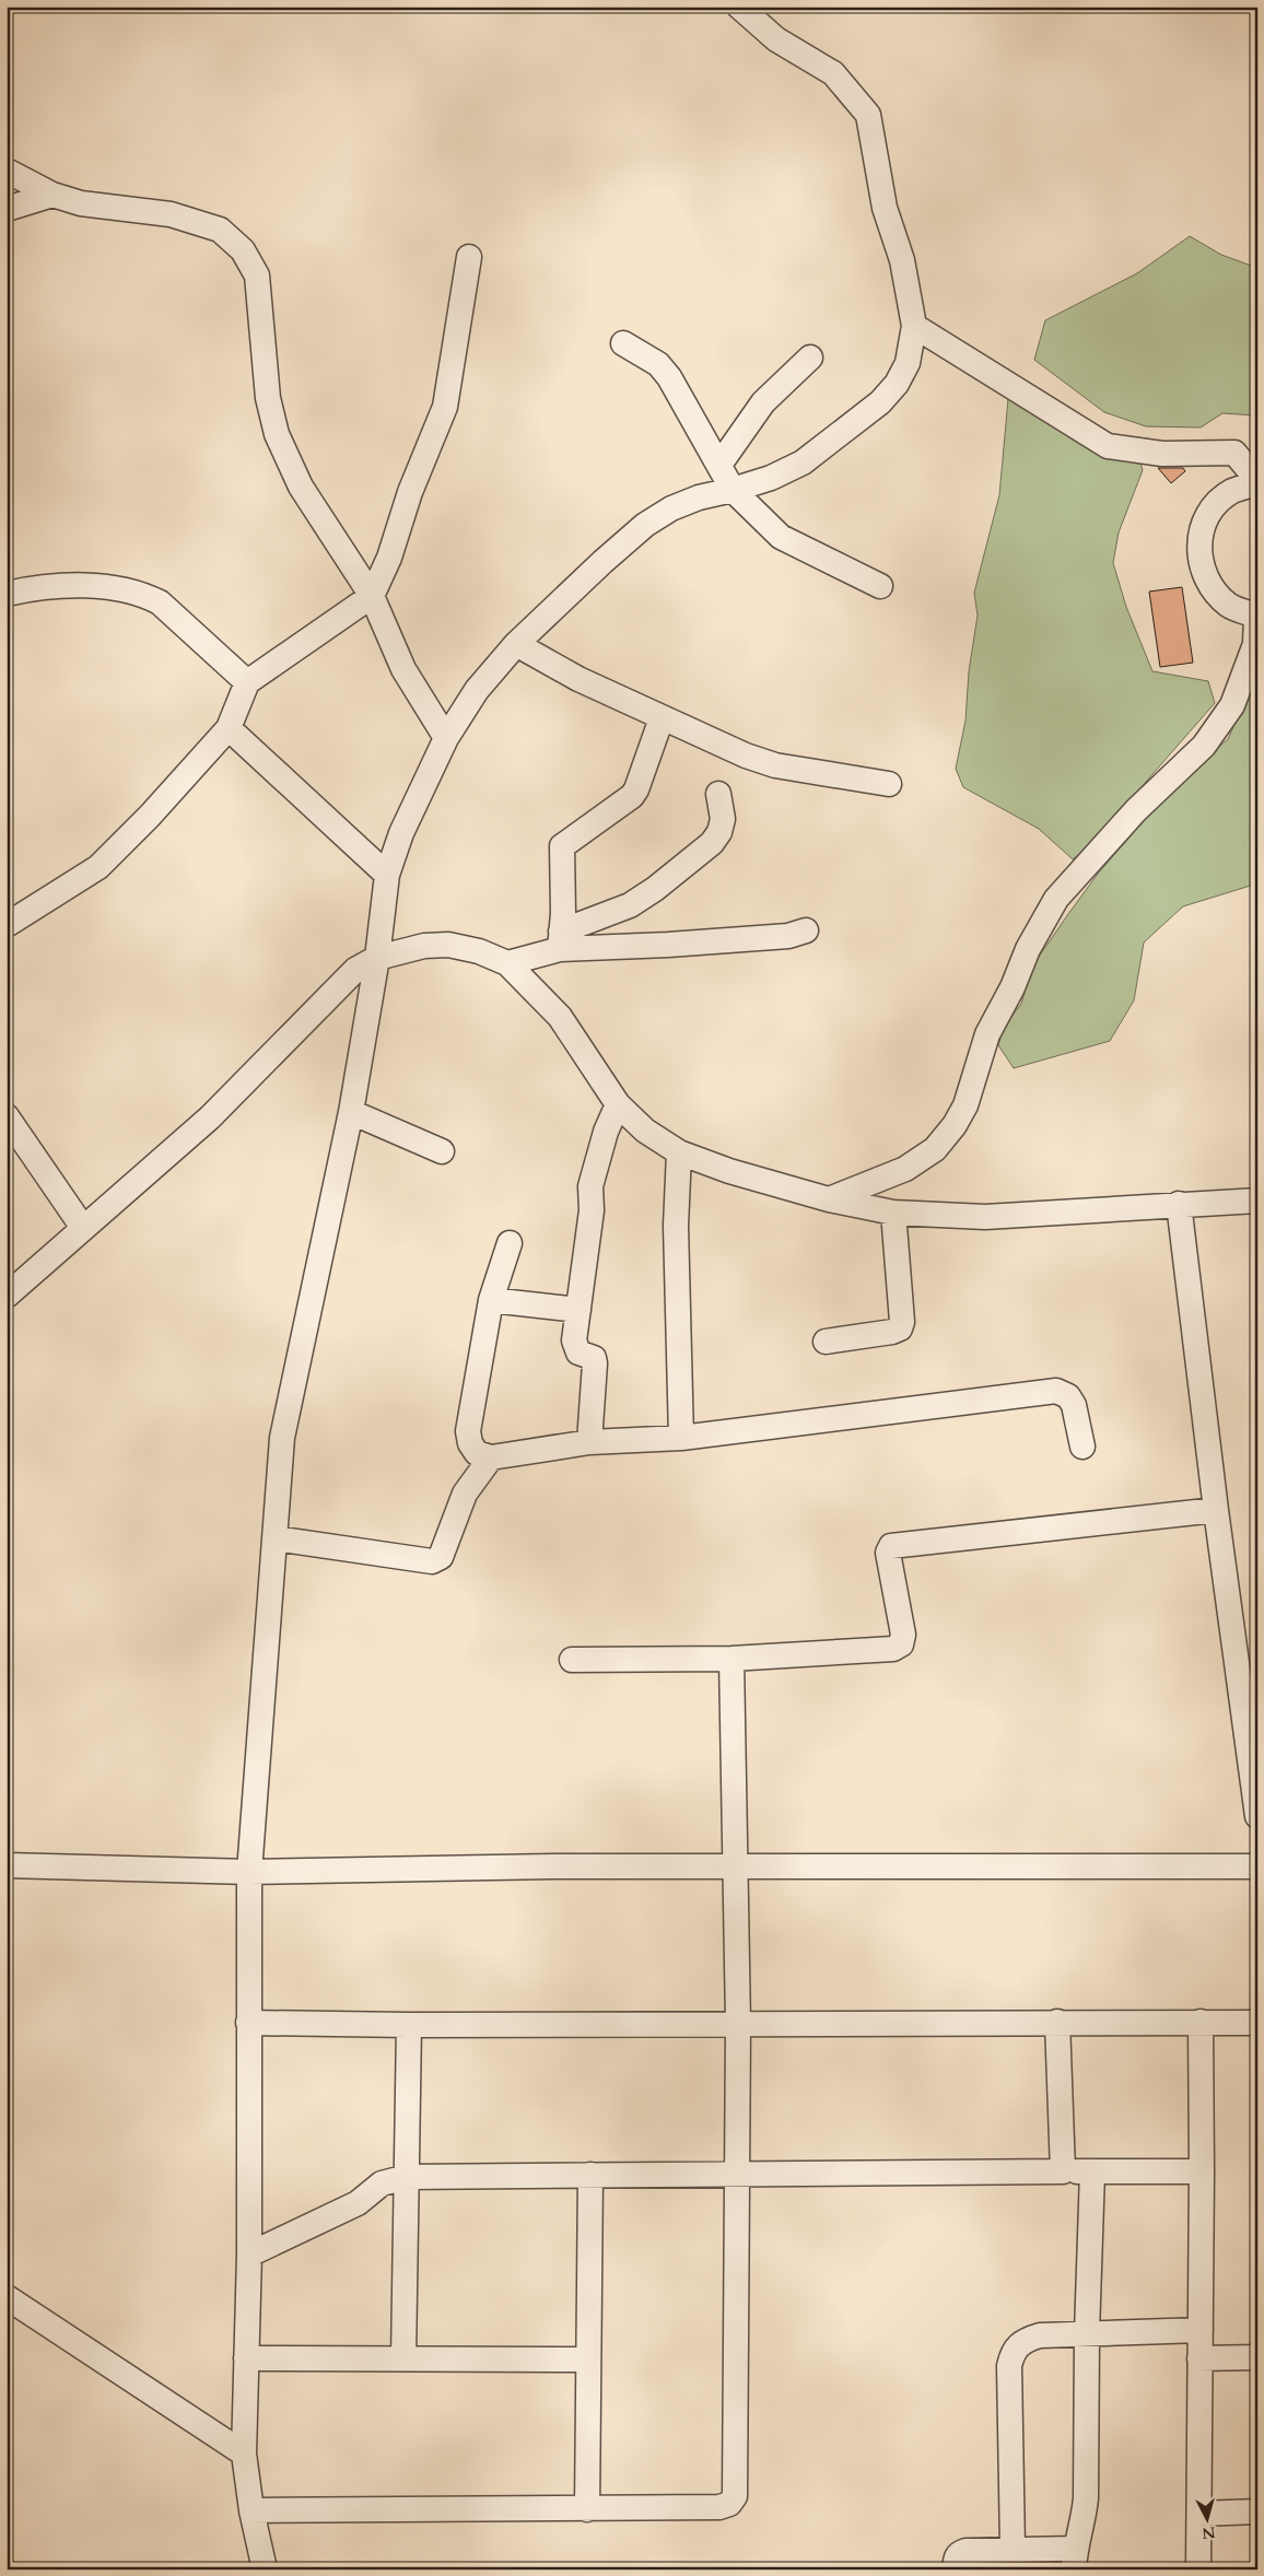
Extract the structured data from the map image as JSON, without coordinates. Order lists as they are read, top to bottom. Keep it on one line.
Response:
{"north":"bottom"}
